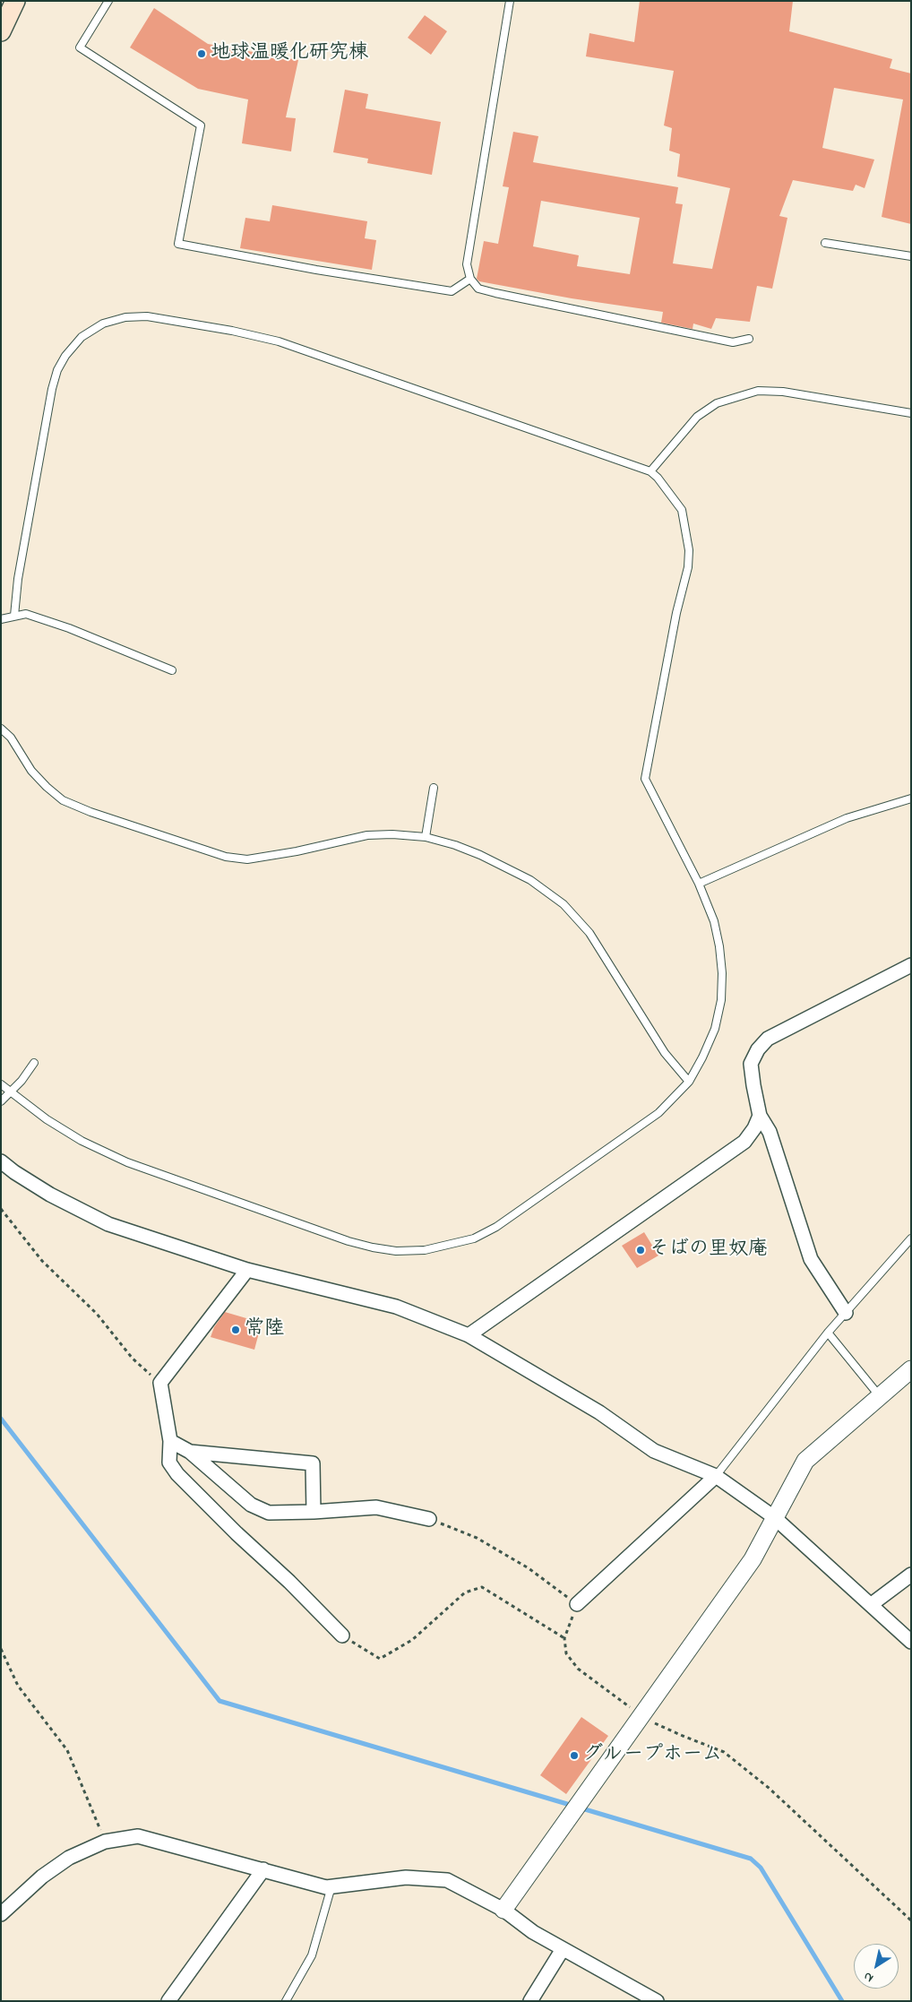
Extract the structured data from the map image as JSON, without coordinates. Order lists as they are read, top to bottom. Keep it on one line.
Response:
{"places":["地球温暖化研究棟","そばの里奴庵","常陸","グループホーム"],"north":"bottom left"}
